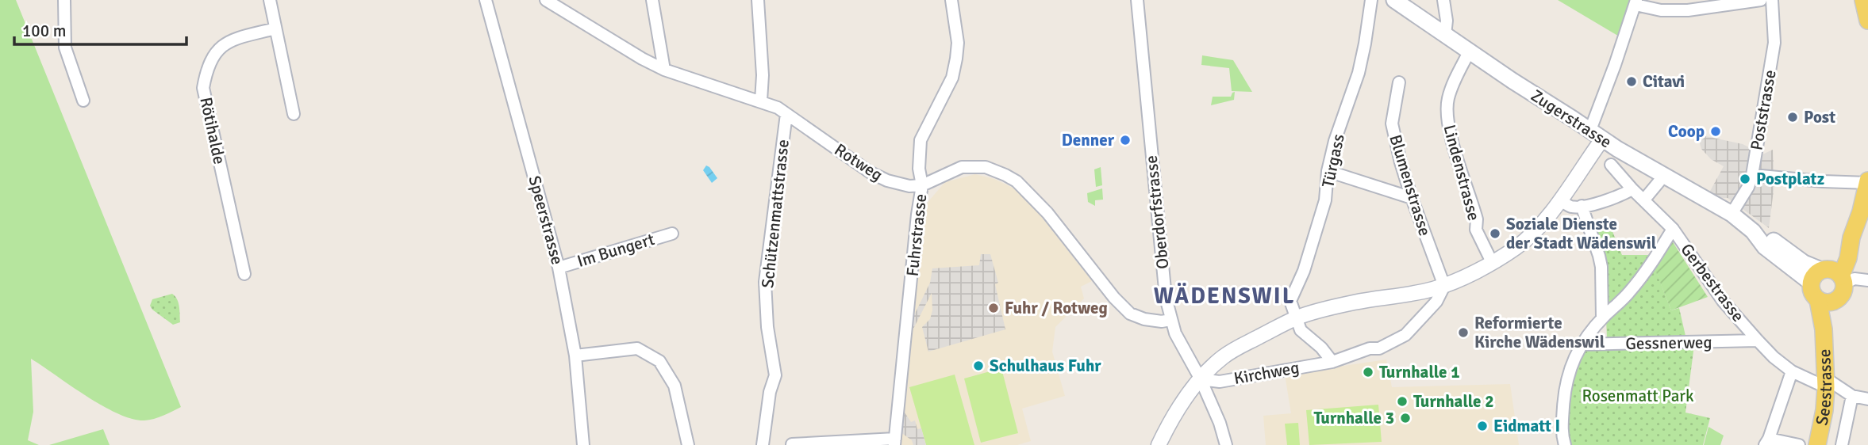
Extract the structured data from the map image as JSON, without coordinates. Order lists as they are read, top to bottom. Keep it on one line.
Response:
{"streets":{"main road":["Zugerstrasse","Seestrasse"],"street":["Poststrasse","Rötihalde","Türgass","Rotweg","Lindenstrasse","Blumenstrasse","Oberdorfstrasse","Schützenmattstrasse","Speerstrasse","Fuhrstrasse","Im Bungert","Gerbestrasse","Gessnerweg","Kirchweg"]},"crossings":[["Poststrasse","Zugerstrasse"],["Zugerstrasse","Lindenstrasse"],["Zugerstrasse","Seestrasse"],["Türgass","Kirchweg"],["Rotweg","Oberdorfstrasse"],["Rotweg","Schützenmattstrasse"],["Rotweg","Fuhrstrasse"],["Blumenstrasse","Kirchweg"],["Oberdorfstrasse","Kirchweg"],["Speerstrasse","Im Bungert"],["Gerbestrasse","Gessnerweg"],["Gerbestrasse","Seestrasse"]],"districts":["WÄDENSWIL"],"parks":["Rosenmatt Park"],"places":["Citavi","Post","Coop","Denner","Postplatz","Soziale Dienste der Stadt Wädenswil","Fuhr / Rotweg","Reformierte Kirche Wädenswil","Schulhaus Fuhr","Turnhalle 1","Turnhalle 2","Turnhalle 3","Eidmatt I"],"scale_bar":"100 m"}
